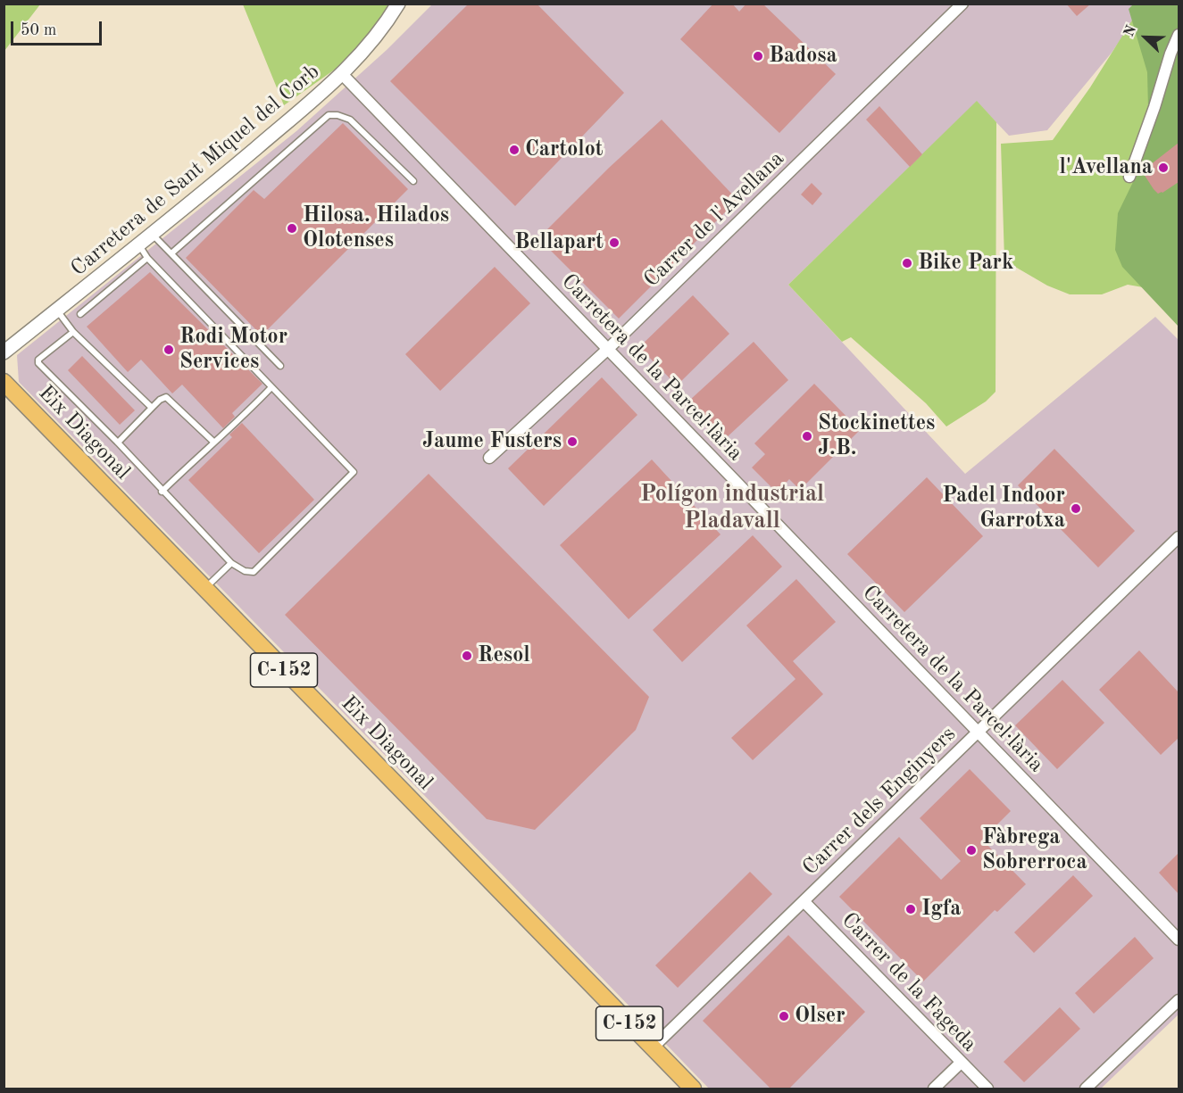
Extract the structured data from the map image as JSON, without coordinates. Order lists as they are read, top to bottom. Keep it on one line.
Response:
{"streets":{"main road":["Eix Diagonal","C-152"],"street":["Carretera de Sant Miquel del Corb","Carrer de l'Avellana","Carretera de la Parcel·lària","Carrer dels Enginyers","Carrer de la Fageda"]},"crossings":[["Carretera de Sant Miquel del Corb","Carretera de la Parcel·lària"],["Carrer de l'Avellana","Carretera de la Parcel·lària"],["Carretera de la Parcel·lària","Carrer dels Enginyers"],["Eix Diagonal","Carrer dels Enginyers"],["Carrer dels Enginyers","Carrer de la Fageda"]],"districts":["Polígon industrial Pladavall"],"places":["Badosa","Cartolot","l'Avellana","Hilosa. Hilados Olotenses","Bellapart","Bike Park","Rodi Motor Services","Stockinettes J.B.","Jaume Fusters","Padel Indoor Garrotxa","Resol","Fàbrega Sobrerroca","Igfa","Olser"],"scale_bar":"50 m","north":"top left"}
